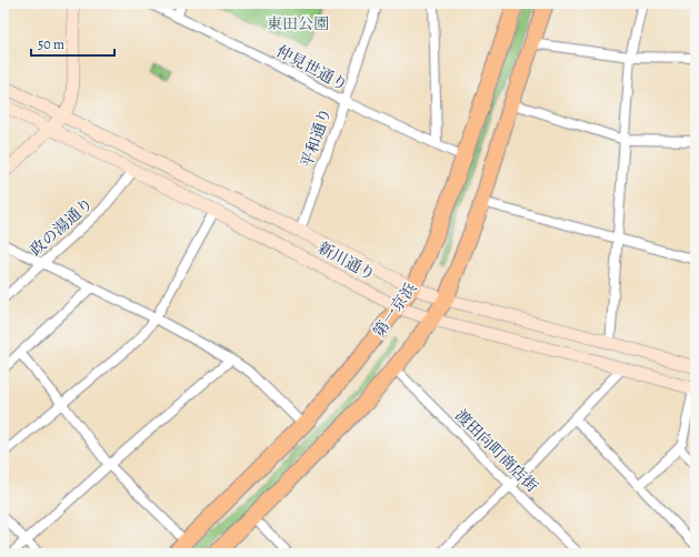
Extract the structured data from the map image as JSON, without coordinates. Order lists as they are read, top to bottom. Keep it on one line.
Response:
{"streets":{"highway":["第一京浜"],"main road":["新川通り"],"street":["仲見世通り","平和通り","政の湯通り","渡田向町商店街"]},"crossings":[["仲見世通り","平和通り"],["仲見世通り","第一京浜"],["平和通り","新川通り"],["政の湯通り","新川通り"],["新川通り","第一京浜"]],"parks":["東田公園"],"scale_bar":"50 m"}
